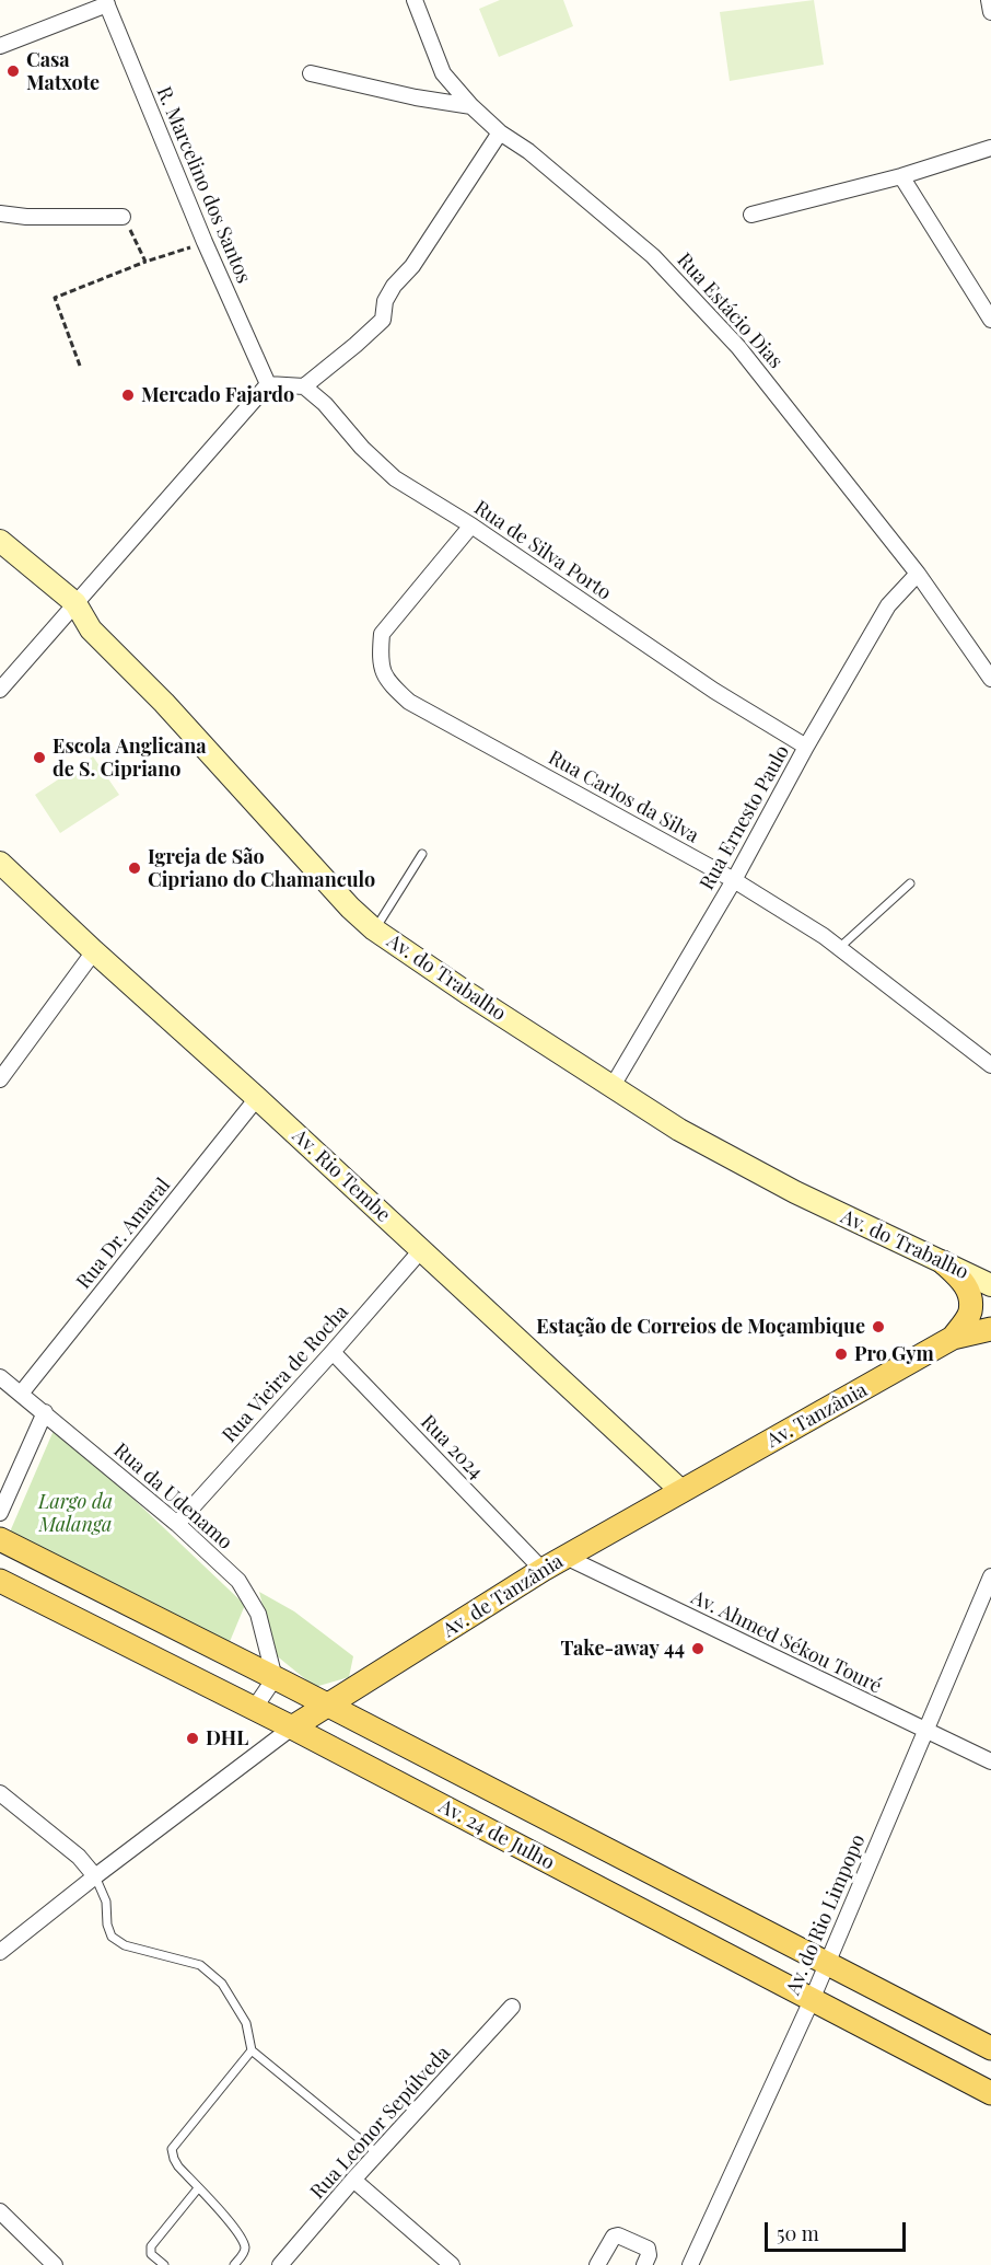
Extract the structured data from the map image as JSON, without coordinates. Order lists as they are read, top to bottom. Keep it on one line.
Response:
{"streets":{"main road":["Av. do Trabalho","Av. Rio Tembe","Av. Tanzânia","Av. de Tanzânia","Av. 24 de Julho"],"street":["R. Marcelino dos Santos","Rua Estácio Dias","Rua de Silva Porto","Rua Carlos da Silva","Rua Ernesto Paulo","Rua Dr. Amaral","Rua Vieira de Rocha","Rua 2024","Rua da Udenamo","Av. Ahmed Sékou Touré","Av. do Rio Limpopo","Rua Leonor Sepúlveda"]},"crossings":[["Rua Estácio Dias","Rua Ernesto Paulo"],["Rua de Silva Porto","Rua Carlos da Silva"],["Rua de Silva Porto","Rua Ernesto Paulo"],["Rua Carlos da Silva","Rua Ernesto Paulo"],["Rua Ernesto Paulo","Av. do Trabalho"],["Av. Rio Tembe","Rua Dr. Amaral"],["Av. Rio Tembe","Rua Vieira de Rocha"],["Av. Rio Tembe","Av. Tanzânia"],["Av. Rio Tembe","Av. de Tanzânia"],["Rua Dr. Amaral","Rua da Udenamo"],["Rua Vieira de Rocha","Rua 2024"],["Rua Vieira de Rocha","Rua da Udenamo"],["Av. Tanzânia","Av. de Tanzânia"],["Rua 2024","Av. de Tanzânia"],["Rua da Udenamo","Av. 24 de Julho"],["Av. de Tanzânia","Av. Ahmed Sékou Touré"],["Av. de Tanzânia","Av. 24 de Julho"],["Av. Ahmed Sékou Touré","Av. do Rio Limpopo"],["Av. 24 de Julho","Av. do Rio Limpopo"]],"parks":["Largo da Malanga"],"places":["Casa Matxote","Mercado Fajardo","Escola Anglicana de S. Cipriano","Igreja de São Cipriano do Chamanculo","Estação de Correios de Moçambique","Pro Gym","Take-away 44","DHL"],"scale_bar":"50 m"}
